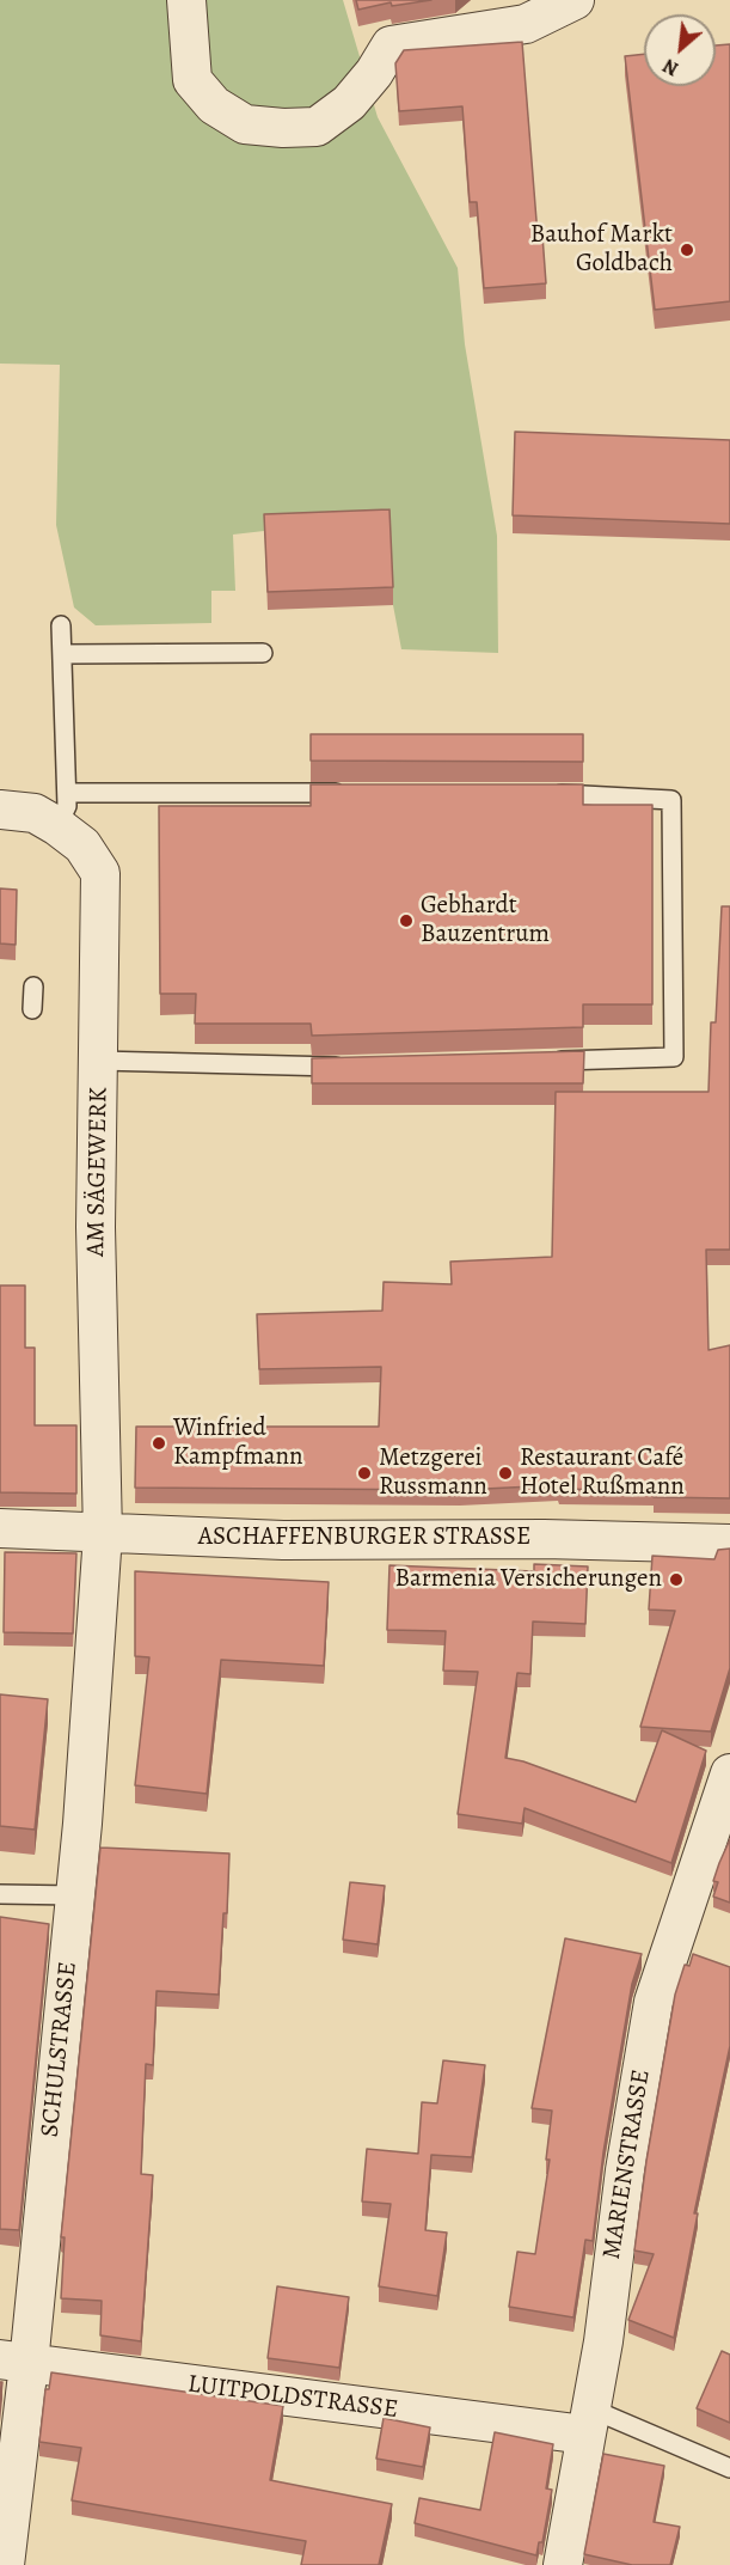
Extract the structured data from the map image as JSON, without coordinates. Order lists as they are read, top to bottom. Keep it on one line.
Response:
{"streets":{"street":["AM SÄGEWERK","ASCHAFFENBURGER STRASSE","SCHULSTRASSE","MARIENSTRASSE","LUITPOLDSTRASSE"]},"crossings":[["AM SÄGEWERK","ASCHAFFENBURGER STRASSE"],["AM SÄGEWERK","SCHULSTRASSE"],["ASCHAFFENBURGER STRASSE","SCHULSTRASSE"],["SCHULSTRASSE","LUITPOLDSTRASSE"],["MARIENSTRASSE","LUITPOLDSTRASSE"]],"places":["Bauhof Markt Goldbach","Gebhardt Bauzentrum","Winfried Kampfmann","Metzgerei Russmann","Restaurant Café Hotel Rußmann","Barmenia Versicherungen"],"north":"bottom left"}
